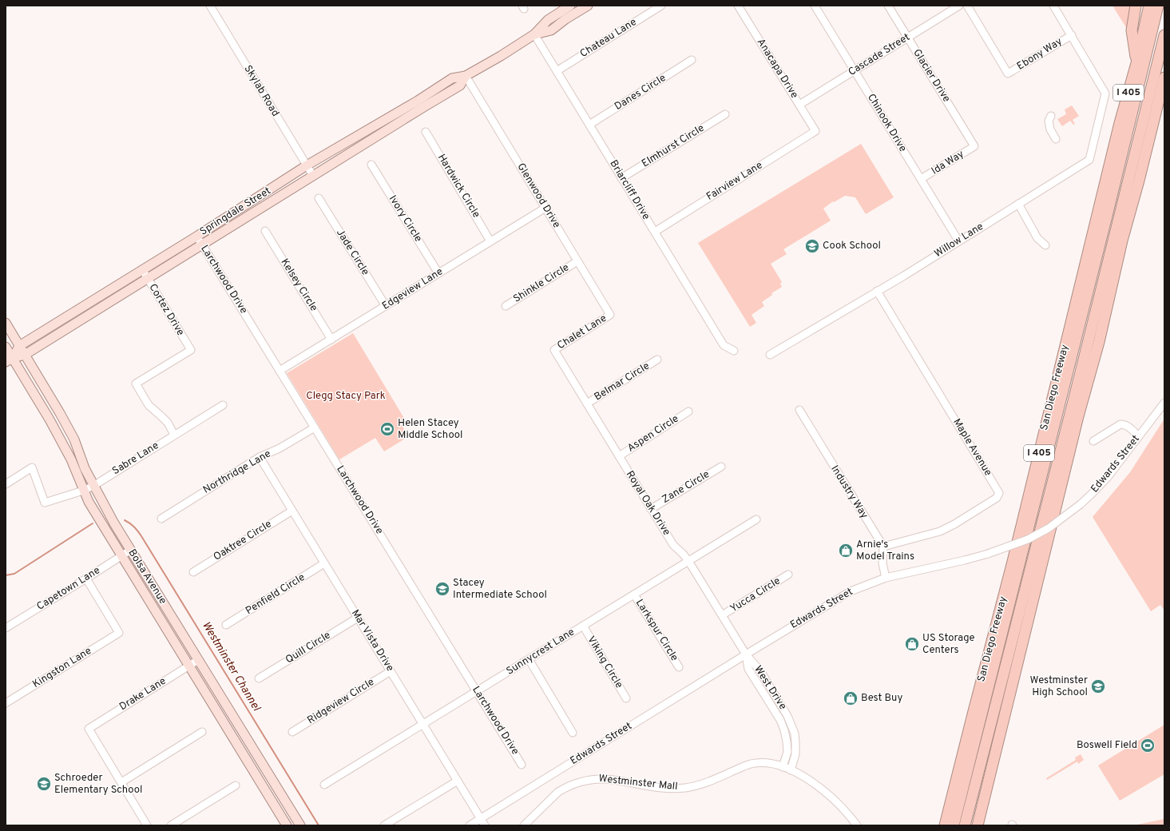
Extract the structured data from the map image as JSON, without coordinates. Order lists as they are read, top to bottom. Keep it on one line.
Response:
{"streets":{"highway":["I 405","San Diego Freeway"],"main road":["Springdale Street","Bolsa Avenue"],"street":["Chateau Lane","Ebony Way","Cascade Street","Anacapa Drive","Glacier Drive","Skylab Road","Danes Circle","Chinook Drive","Elmhurst Circle","Ida Way","Fairview Lane","Hardwick Circle","Briarcliff Drive","Glenwood Drive","Ivory Circle","Willow Lane","Jade Circle","Larchwood Drive","Shinkle Circle","Kelsey Circle","Edgeview Lane","Cortez Drive","Chalet Lane","Belmar Circle","Aspen Circle","Maple Avenue","Sabre Lane","Edwards Street","Northridge Lane","Zane Circle","Industry Way","Royal Oak Drive","Oaktree Circle","Capetown Lane","Penfield Circle","Yucca Circle","Larkspur Circle","Mar Vista Drive","Quill Circle","Sunnycrest Lane","Viking Circle","Kingston Lane","West Drive","Drake Lane","Ridgeview Circle","Westminster Mall"]},"crossings":[["Chateau Lane","Briarcliff Drive"],["Ebony Way","Willow Lane"],["Cascade Street","Anacapa Drive"],["Cascade Street","Glacier Drive"],["Cascade Street","Chinook Drive"],["Anacapa Drive","Fairview Lane"],["Glacier Drive","Ida Way"],["Skylab Road","Springdale Street"],["Danes Circle","Briarcliff Drive"],["Chinook Drive","Ida Way"],["Chinook Drive","Willow Lane"],["Elmhurst Circle","Briarcliff Drive"],["Fairview Lane","Briarcliff Drive"],["Hardwick Circle","Edgeview Lane"],["Briarcliff Drive","Springdale Street"],["Glenwood Drive","Springdale Street"],["Glenwood Drive","Shinkle Circle"],["Glenwood Drive","Edgeview Lane"],["Glenwood Drive","Chalet Lane"],["Springdale Street","Larchwood Drive"],["Springdale Street","Cortez Drive"],["Springdale Street","Bolsa Avenue"],["Ivory Circle","Edgeview Lane"],["Willow Lane","Maple Avenue"],["Jade Circle","Edgeview Lane"],["Larchwood Drive","Edgeview Lane"],["Larchwood Drive","Northridge Lane"],["Larchwood Drive","Sunnycrest Lane"],["Kelsey Circle","Edgeview Lane"],["Cortez Drive","Sabre Lane"],["Chalet Lane","Royal Oak Drive"],["Belmar Circle","Royal Oak Drive"],["Aspen Circle","Royal Oak Drive"],["Maple Avenue","Industry Way"],["Sabre Lane","Bolsa Avenue"],["Edwards Street","Royal Oak Drive"],["Edwards Street","Mar Vista Drive"],["Edwards Street","West Drive"],["Northridge Lane","Mar Vista Drive"],["Zane Circle","Royal Oak Drive"],["Royal Oak Drive","Yucca Circle"],["Royal Oak Drive","Sunnycrest Lane"],["Royal Oak Drive","West Drive"],["Oaktree Circle","Mar Vista Drive"],["Bolsa Avenue","Capetown Lane"],["Bolsa Avenue","Drake Lane"],["Capetown Lane","Kingston Lane"],["Penfield Circle","Mar Vista Drive"],["Larkspur Circle","Sunnycrest Lane"],["Mar Vista Drive","Quill Circle"],["Mar Vista Drive","Sunnycrest Lane"],["Mar Vista Drive","Ridgeview Circle"],["Sunnycrest Lane","Viking Circle"],["West Drive","Westminster Mall"]],"water":["Westminster Channel"],"parks":["Clegg Stacy Park"],"places":{"school or university":["Cook School","Stacey Intermediate School","Westminster High School","Schroeder Elementary School"],"sports":["Helen Stacey Middle School","Boswell Field"],"shop":["Arnie's Model Trains","US Storage Centers","Best Buy"]}}
